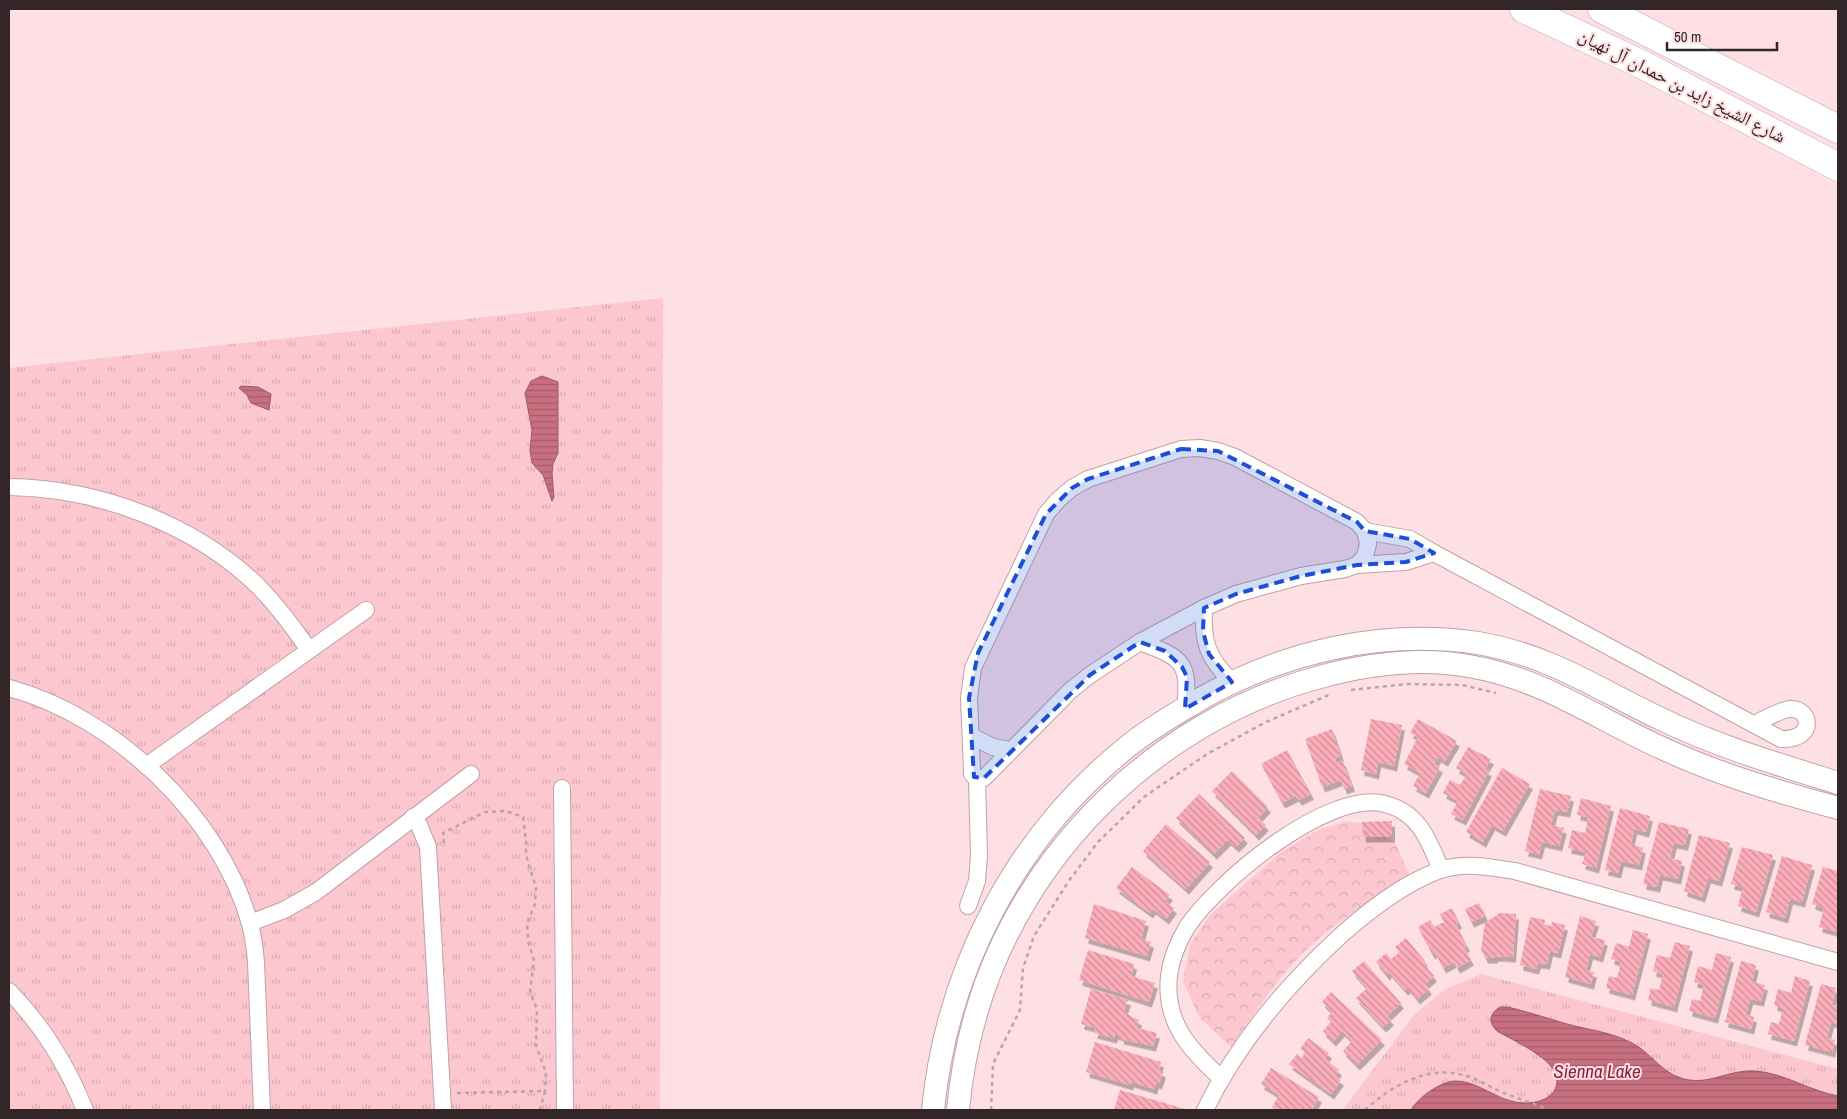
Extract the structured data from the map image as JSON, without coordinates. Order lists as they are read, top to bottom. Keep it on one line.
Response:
{"streets":{"highway":["شارع الشيخ زايد بن حمدان آل نهيان"]},"water":["Sienna Lake"],"scale_bar":"50 m"}
